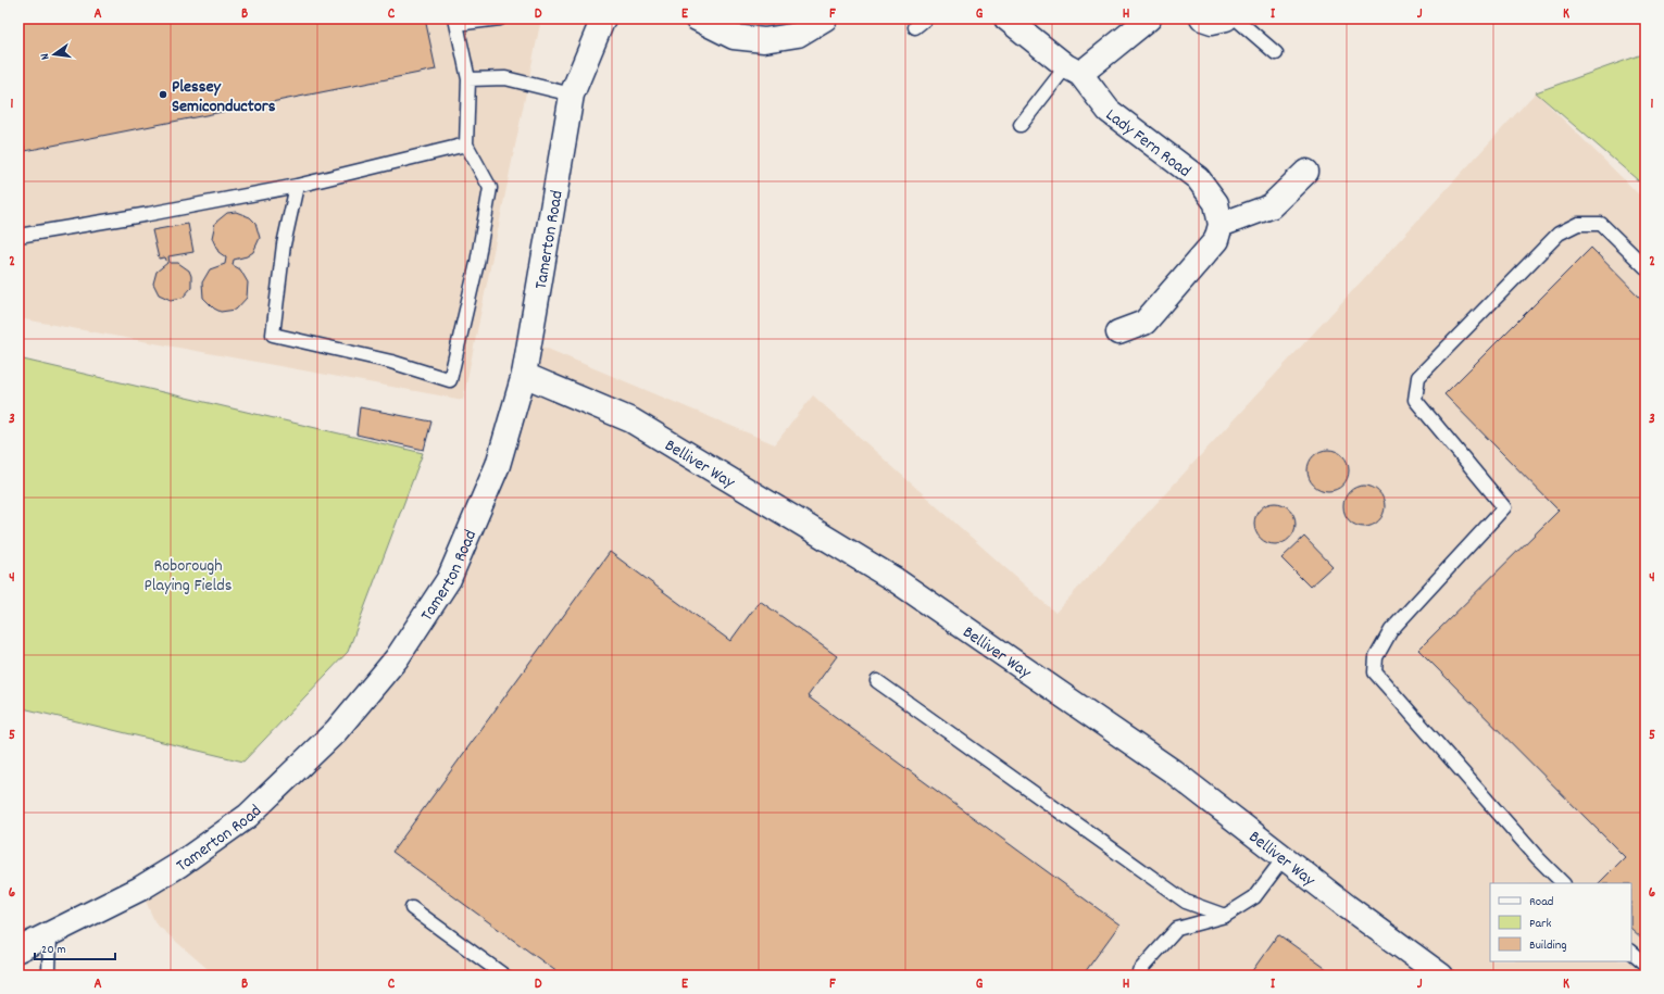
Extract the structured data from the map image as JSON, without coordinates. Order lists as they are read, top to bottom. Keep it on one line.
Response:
{"streets":{"street":["Lady Fern Road","Tamerton Road","Belliver Way"]},"crossings":[["Tamerton Road","Belliver Way"]],"parks":["Roborough Playing Fields"],"places":["Plessey Semiconductors"],"legend":["Road","Park","Building"],"scale_bar":"20 m","north":"left","grid":{"columns":["A","B","C","D","E","F","G","H","I","J","K"],"rows":["1","2","3","4","5","6"]}}
